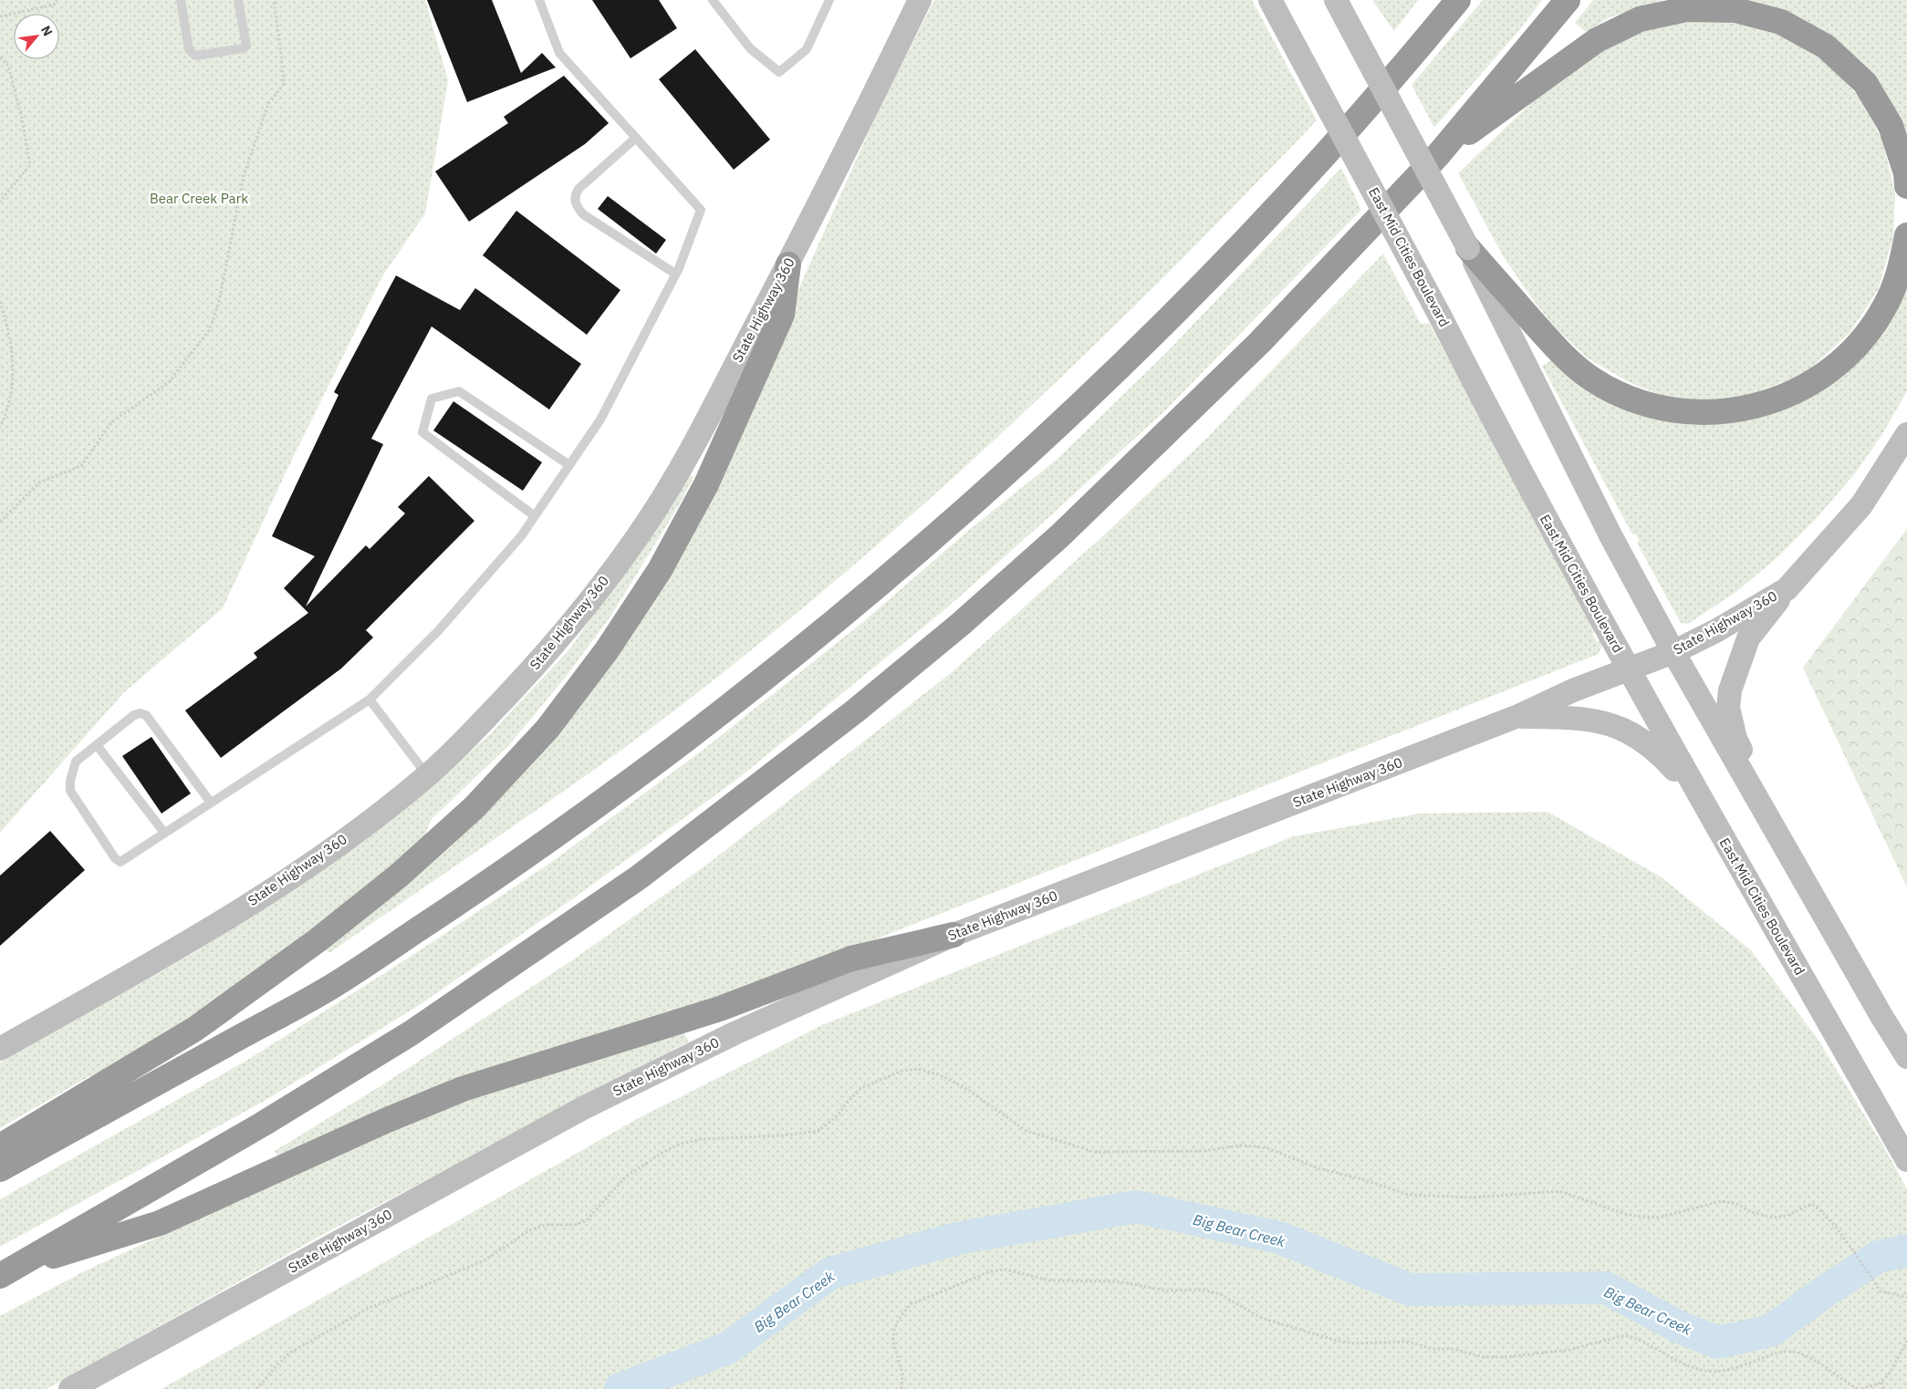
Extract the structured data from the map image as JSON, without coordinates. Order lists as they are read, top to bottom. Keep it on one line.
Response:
{"streets":{"main road":["East Mid Cities Boulevard","State Highway 360"]},"crossings":[["East Mid Cities Boulevard","State Highway 360"]],"water":["Big Bear Creek"],"parks":["Bear Creek Park"],"north":"top right"}
